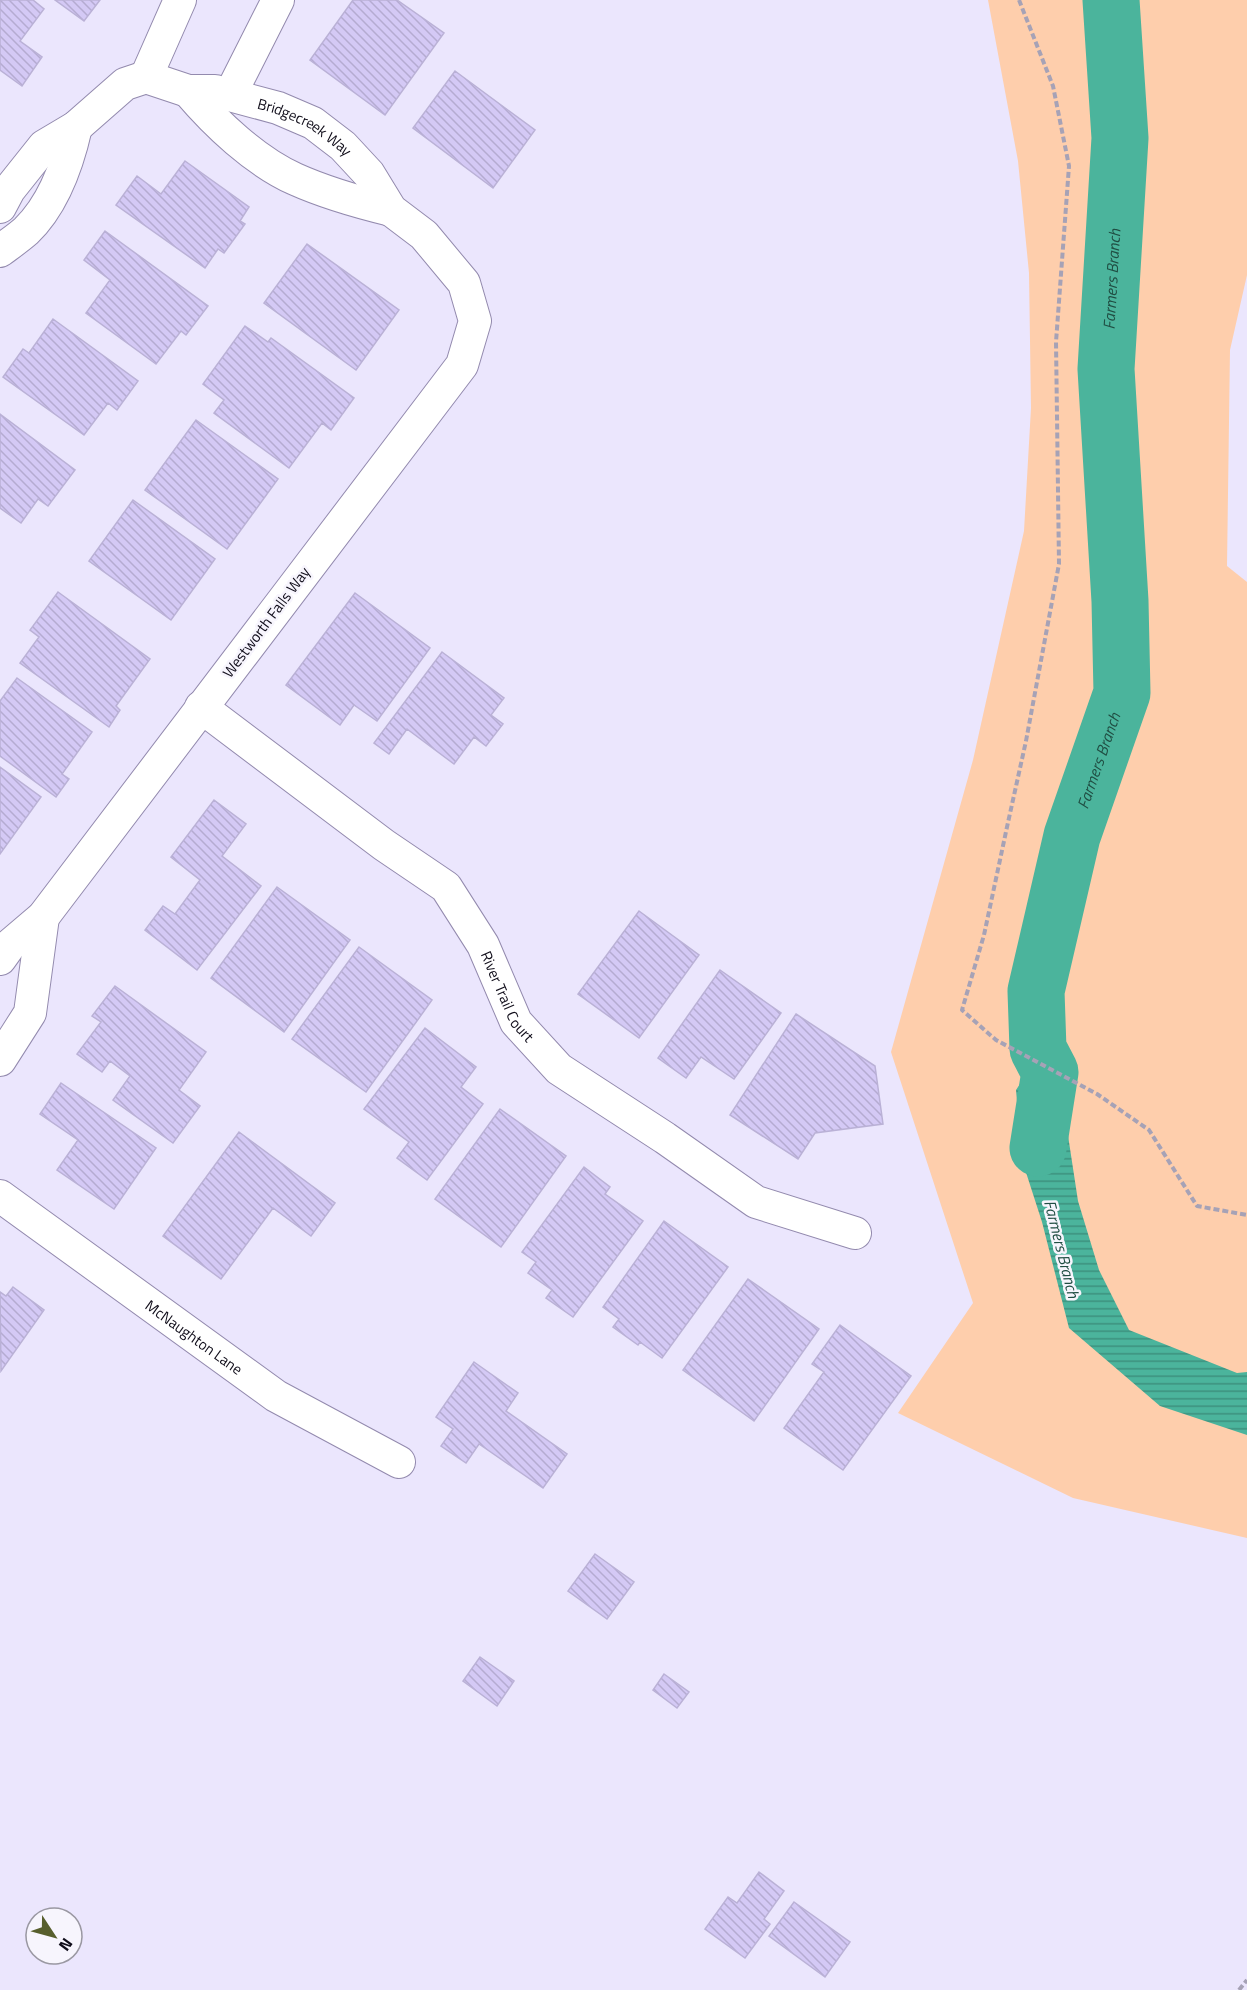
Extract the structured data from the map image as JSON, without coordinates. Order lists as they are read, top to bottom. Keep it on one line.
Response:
{"streets":{"street":["Bridgecreek Way","Westworth Falls Way","River Trail Court","McNaughton Lane"]},"crossings":[["Bridgecreek Way","Westworth Falls Way"],["Westworth Falls Way","River Trail Court"]],"water":["Farmers Branch"],"north":"bottom right"}
